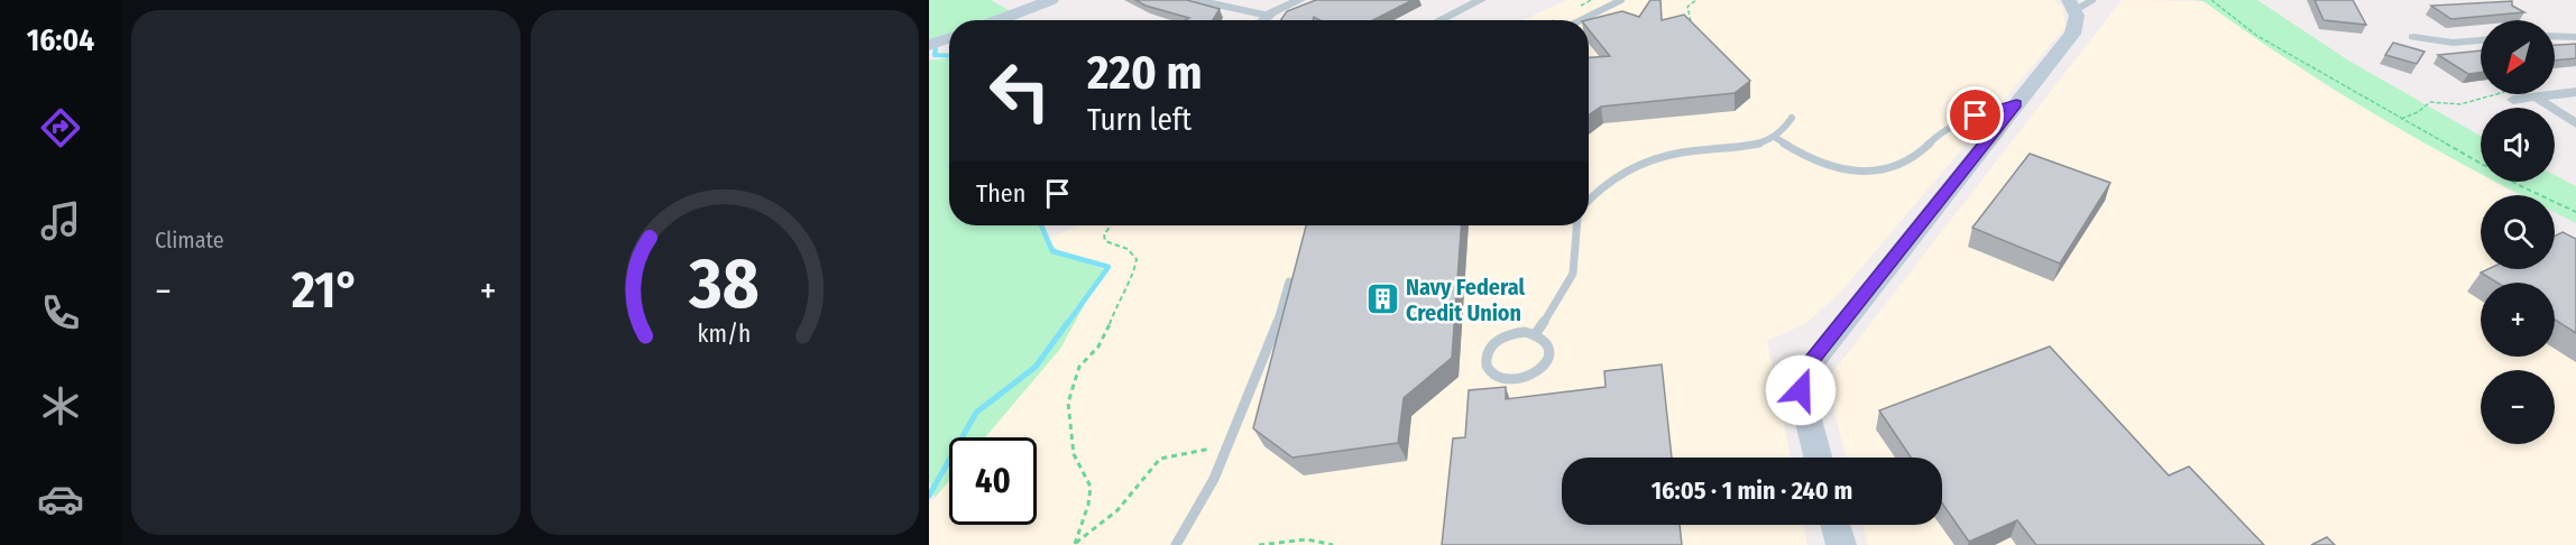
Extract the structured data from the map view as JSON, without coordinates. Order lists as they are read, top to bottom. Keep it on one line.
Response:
{"places":{"building":["Navy Federal Credit Union"]},"north":"bottom left","page":{"tabs":"16:04","tile":"Climate","map_buttons":["+","−"],"turn":["220 m","Turn left"],"then":"Then","heat":["−","21°","+"],"limit":"40","trip":"16:05 · 1 min · 240 m","gauge":["38","km/h"]}}
